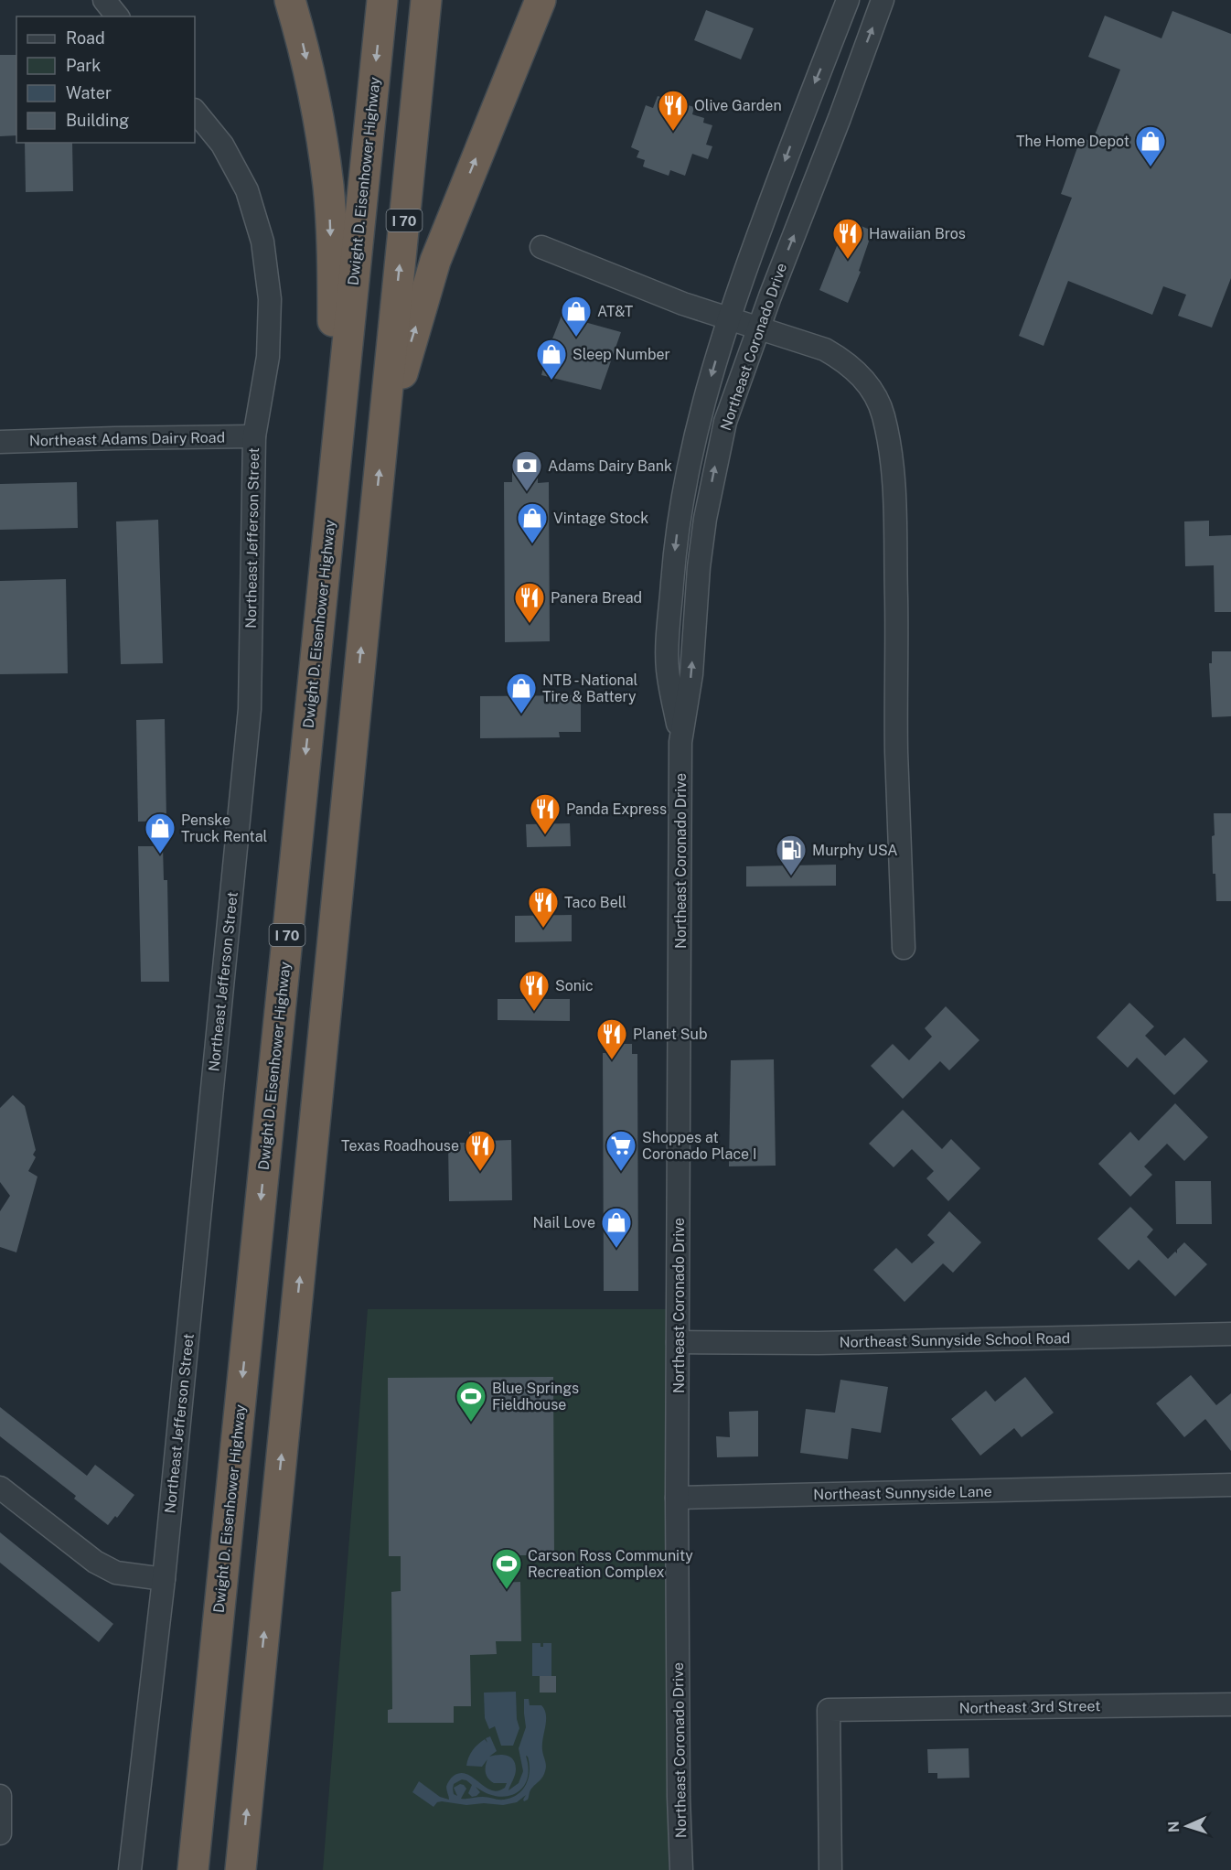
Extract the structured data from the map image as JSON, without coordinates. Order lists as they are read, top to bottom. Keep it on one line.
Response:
{"streets":{"highway":["Dwight D. Eisenhower Highway","I 70"],"street":["Northeast Coronado Drive","Northeast Adams Dairy Road","Northeast Jefferson Street","Northeast Sunnyside School Road","Northeast Sunnyside Lane","Northeast 3rd Street"]},"crossings":[["Northeast Coronado Drive","Northeast Sunnyside School Road"],["Northeast Coronado Drive","Northeast Sunnyside Lane"],["Northeast Adams Dairy Road","Northeast Jefferson Street"]],"places":{"restaurant":["Olive Garden","Hawaiian Bros","Panera Bread","Panda Express","Taco Bell","Sonic","Planet Sub","Texas Roadhouse"],"shop":["The Home Depot","AT&T","Sleep Number","Vintage Stock","NTB - National Tire & Battery","Penske Truck Rental","Nail Love"],"bank":["Adams Dairy Bank"],"fuel station":["Murphy USA"],"supermarket":["Shoppes at Coronado Place I"],"sports":["Blue Springs Fieldhouse","Carson Ross Community Recreation Complex"]},"legend":["Road","Park","Water","Building"],"north":"left"}
